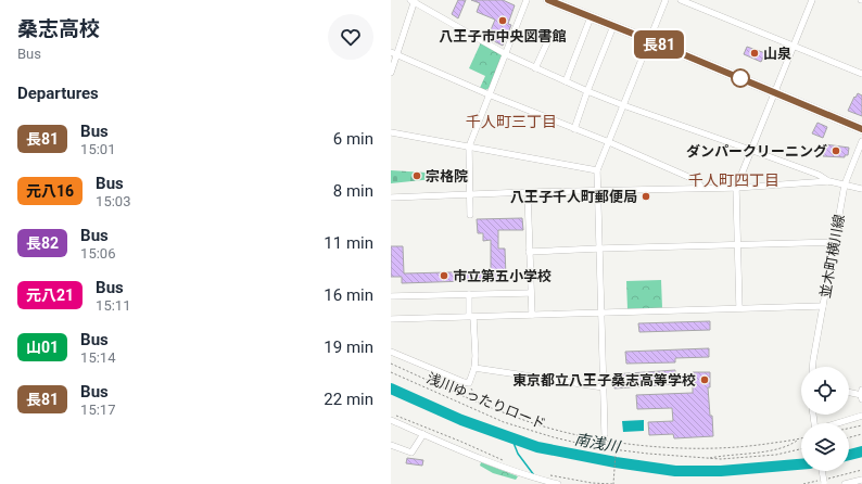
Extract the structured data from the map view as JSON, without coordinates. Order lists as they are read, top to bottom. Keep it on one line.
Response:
{"streets":{"street":["並木町横川線"],"path":["浅川ゆったりロード"]},"districts":["千人町三丁目","千人町四丁目"],"water":["南浅川"],"places":["八王子市中央図書館","山泉","ダンパークリーニング","宗格院","八王子千人町郵便局","市立第五小学校","東京都立八王子桑志高等学校"],"lines":["bus line 長81"],"page":{"heading":[["桑志高校","Bus"],"Departures"],"on_map":"長81","list":[{"mark":"長81","name":"Bus","note":"15:01","value":"6 min"},{"mark":"元八16","name":"Bus","note":"15:03","value":"8 min"},{"mark":"長82","name":"Bus","note":"15:06","value":"11 min"},{"mark":"元八21","name":"Bus","note":"15:11","value":"16 min"},{"mark":"山01","name":"Bus","note":"15:14","value":"19 min"},{"mark":"長81","name":"Bus","note":"15:17","value":"22 min"}]}}
